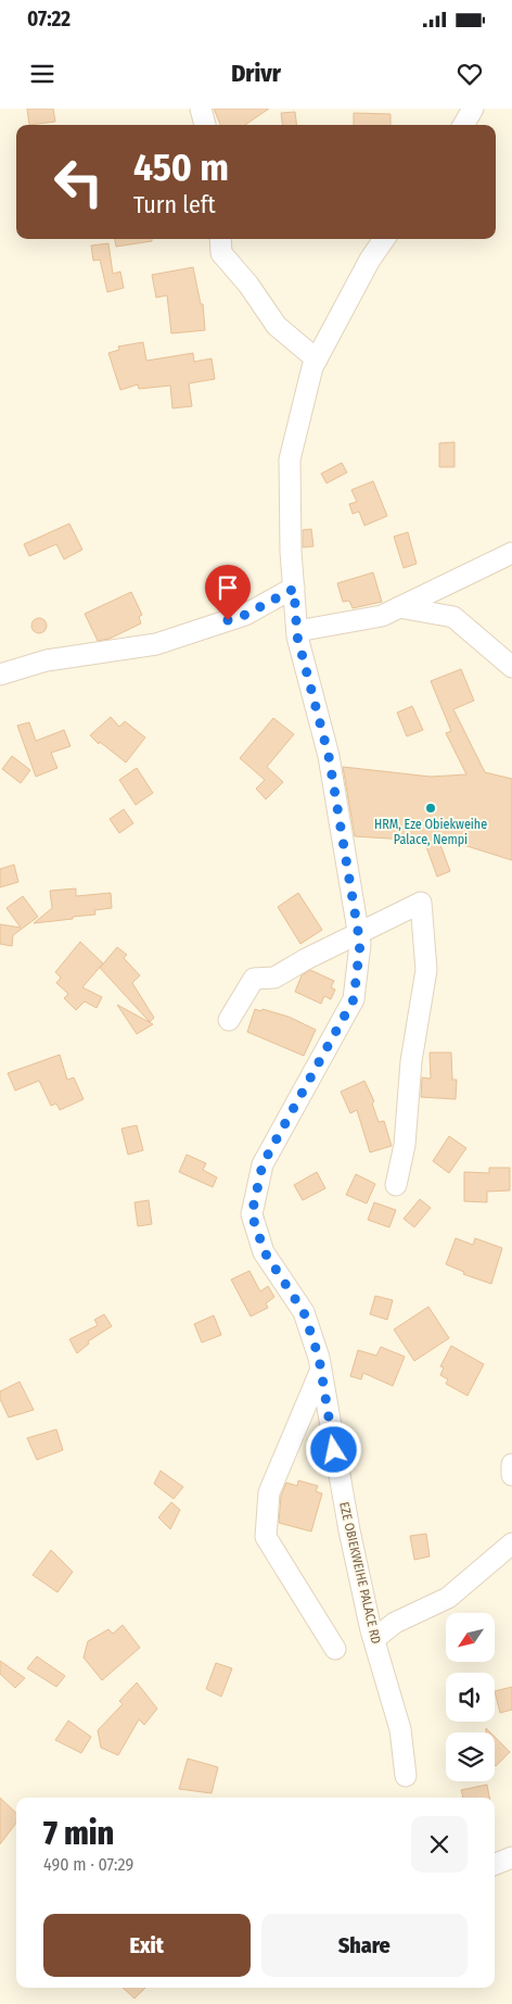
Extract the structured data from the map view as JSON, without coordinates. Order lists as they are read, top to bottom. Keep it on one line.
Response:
{"streets":{"street":["EZE OBIEKWEIHE PALACE RD"]},"places":["HRM, Eze Obiekweihe Palace, Nempi"],"north":"bottom left","page":{"status":"07:22","header":"Drivr","turn":["450 m","Turn left"],"heading":["7 min","490 m · 07:29"],"buttons":["Exit","Share"]}}
